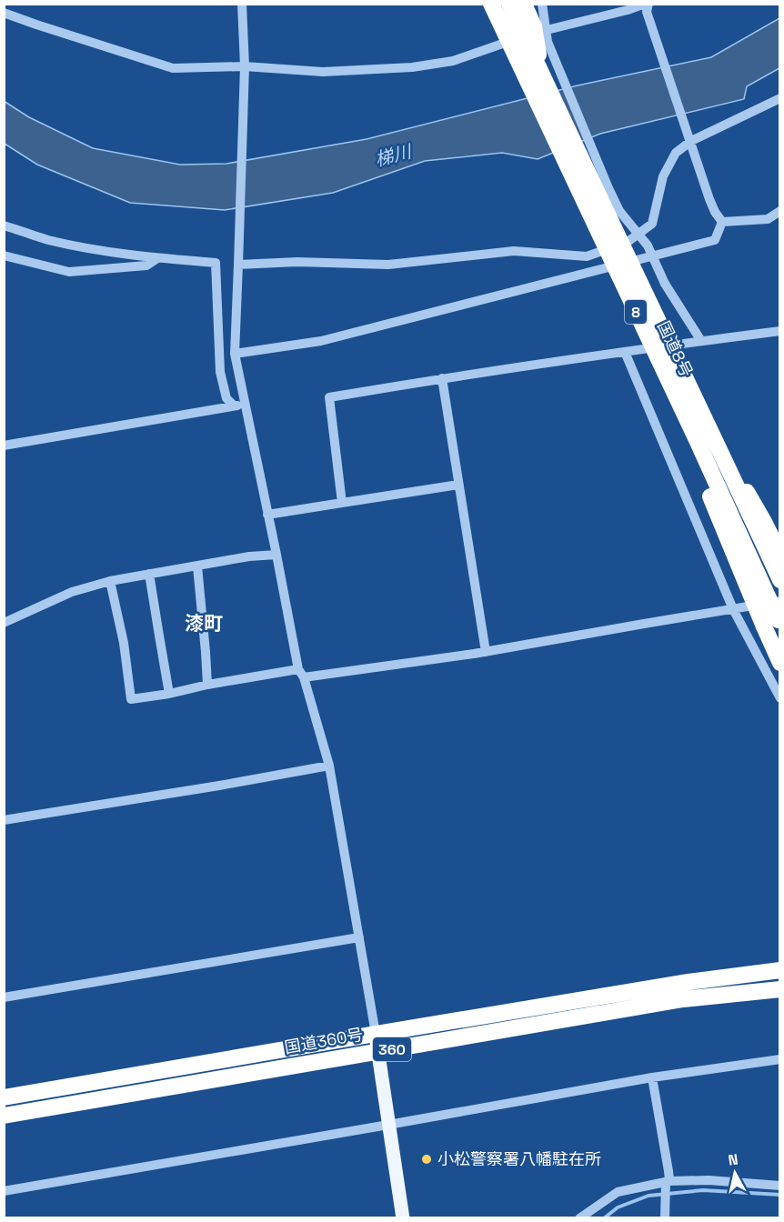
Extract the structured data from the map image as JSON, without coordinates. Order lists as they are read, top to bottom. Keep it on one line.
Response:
{"streets":{"highway":["8","国道8号","国道360号","360"]},"districts":["漆町"],"water":["梯川"],"places":["小松警察署八幡駐在所"],"north":"top"}
